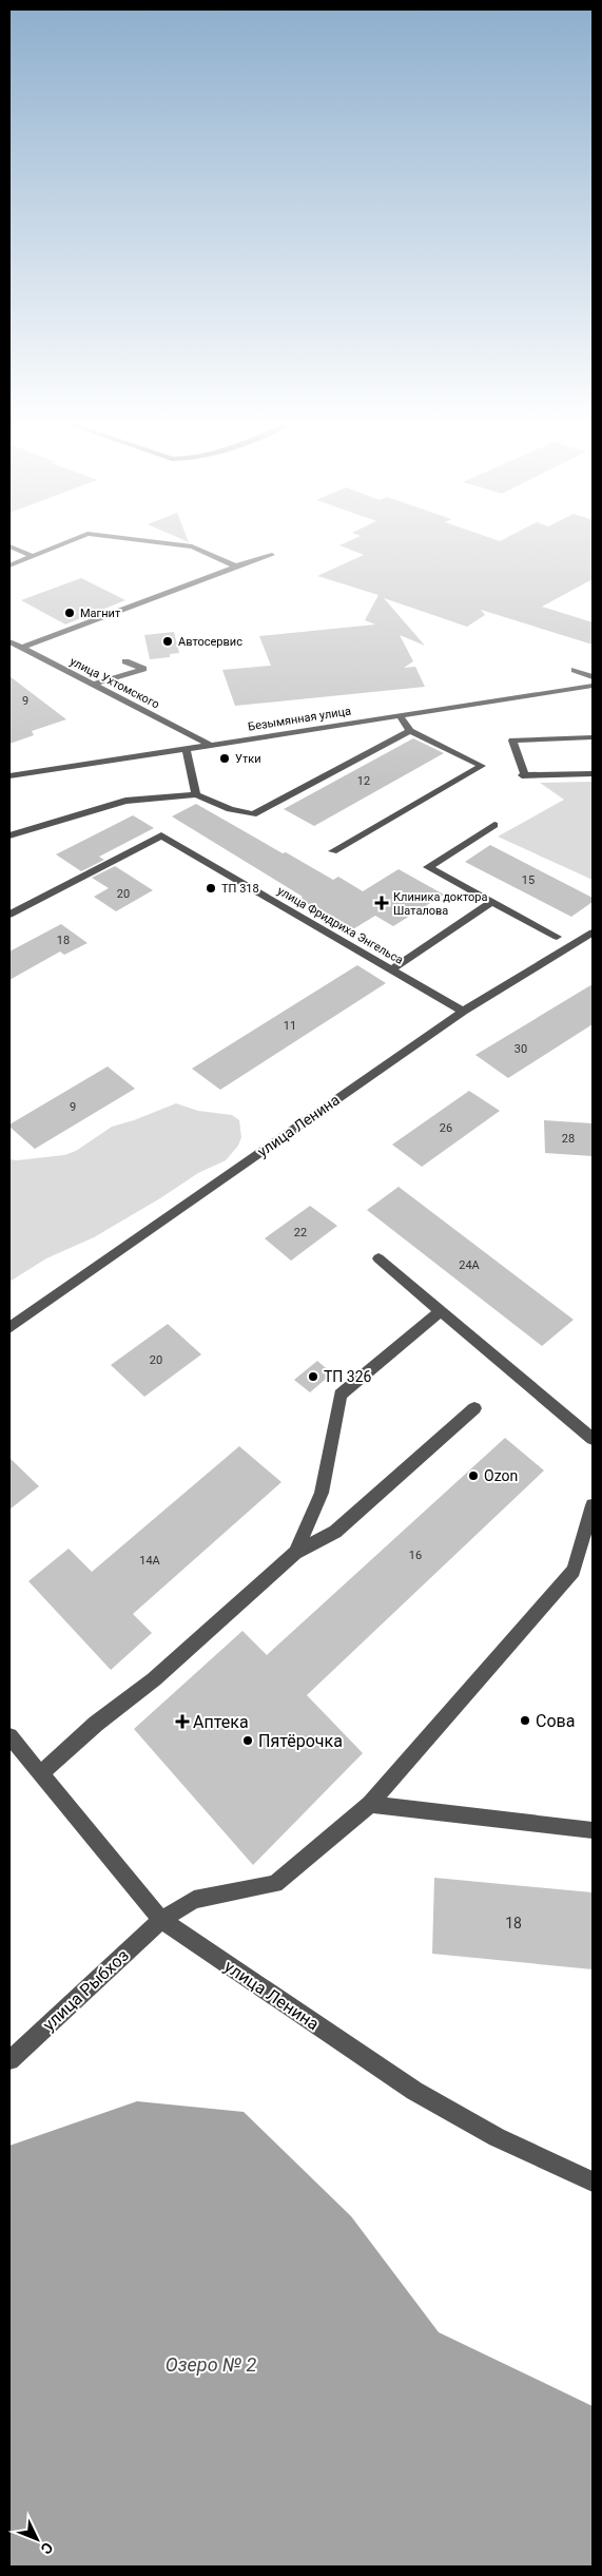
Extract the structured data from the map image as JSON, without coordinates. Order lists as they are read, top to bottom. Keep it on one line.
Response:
{"streets":{"street":["улица Ухтомского","Безымянная улица","улица Фридриха Энгельса","улица Ленина","улица Рыбхоз"]},"crossings":[["улица Ухтомского","Безымянная улица"],["улица Фридриха Энгельса","улица Ленина"],["улица Ленина","улица Рыбхоз"]],"water":["Озеро № 2"],"places":{"other":["Магнит","Автосервис","Утки","ТП 318","ТП 326","Ozon","Сова","Пятёрочка"],"health":["Клиника доктора Шаталова","Аптека"]},"house_numbers":["9","12","15","20","18","11","30","9","26","28","22","24А","20","16","14А","18"],"north":"bottom right"}
